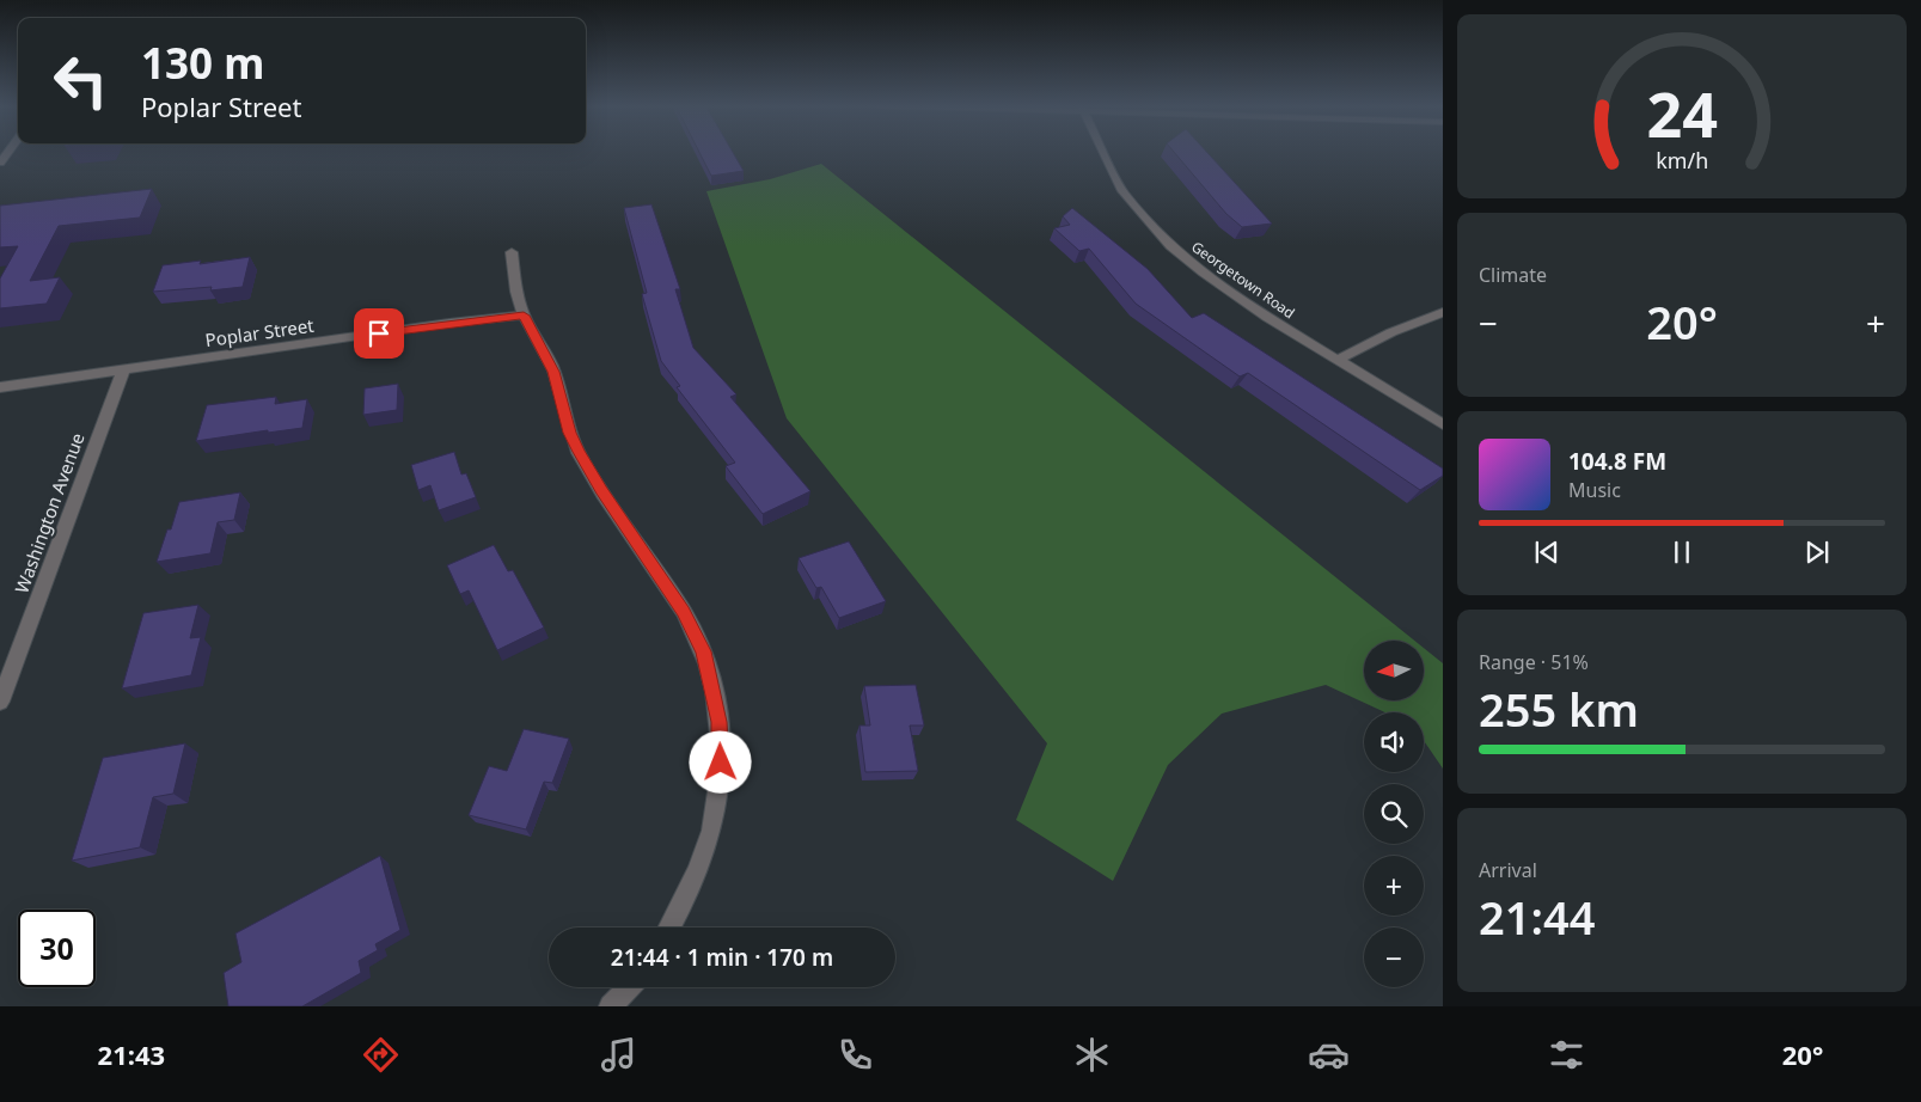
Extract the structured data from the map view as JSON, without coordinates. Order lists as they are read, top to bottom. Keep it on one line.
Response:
{"streets":{"street":["Georgetown Road","Poplar Street","Washington Avenue"]},"crossings":[["Poplar Street","Washington Avenue"]],"north":"left","page":{"turn":["130 m","Poplar Street"],"tile":["Climate",["Range · 51%","255 km"],["Arrival","21:44"]],"heat":["−","20°","+"],"song":["104.8 FM","Music"],"map_buttons":["+","−"],"limit":"30","trip":"21:44 · 1 min · 170 m","tabs":["21:43","20°"],"gauge":["24","km/h"]}}
